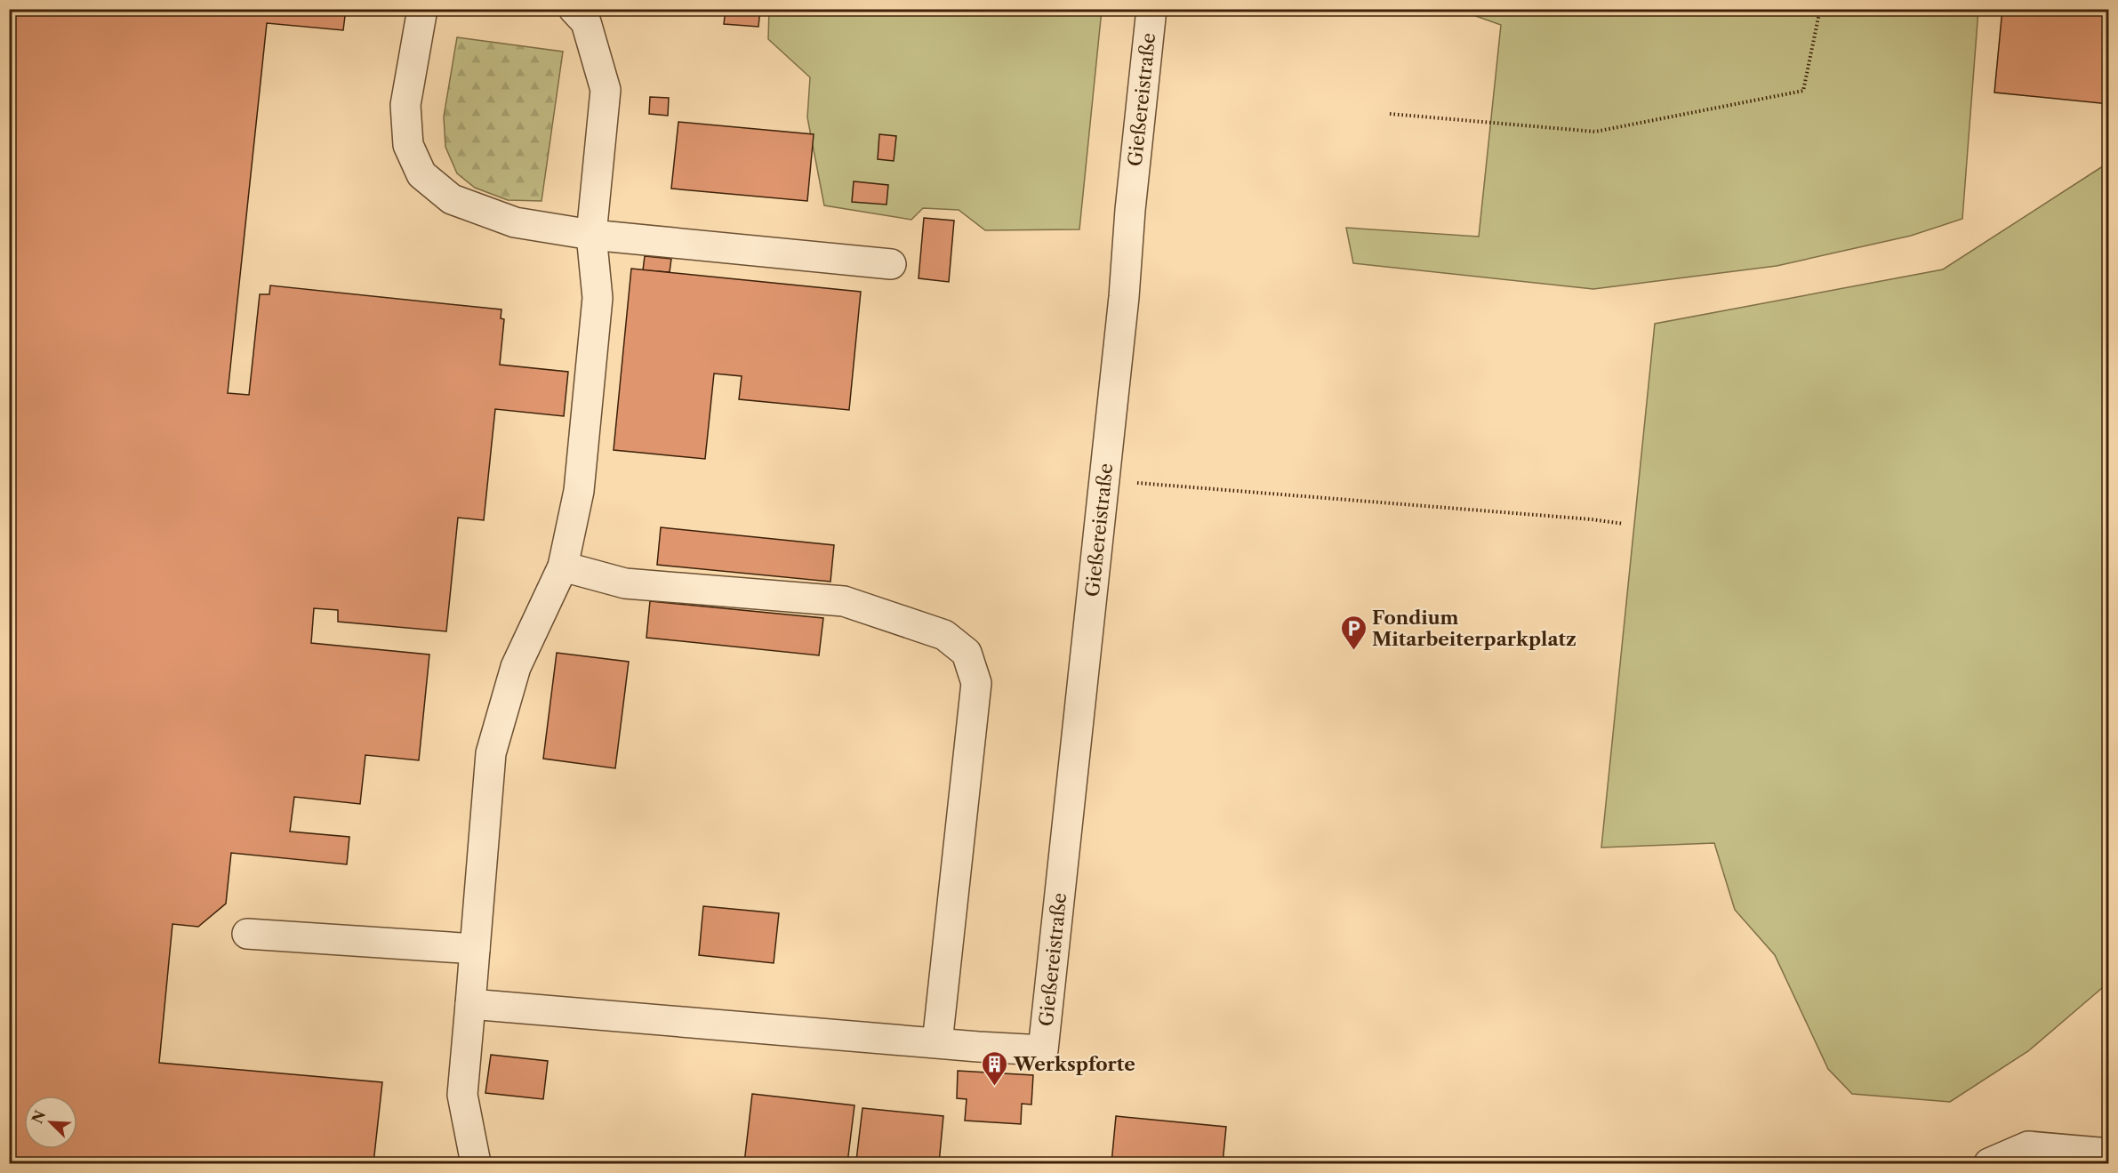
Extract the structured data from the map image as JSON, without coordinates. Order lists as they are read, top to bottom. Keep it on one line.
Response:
{"streets":{"street":["Gießereistraße"]},"places":{"parking":["Fondium Mitarbeiterparkplatz"],"building":["Werkspforte"]},"north":"top left"}
